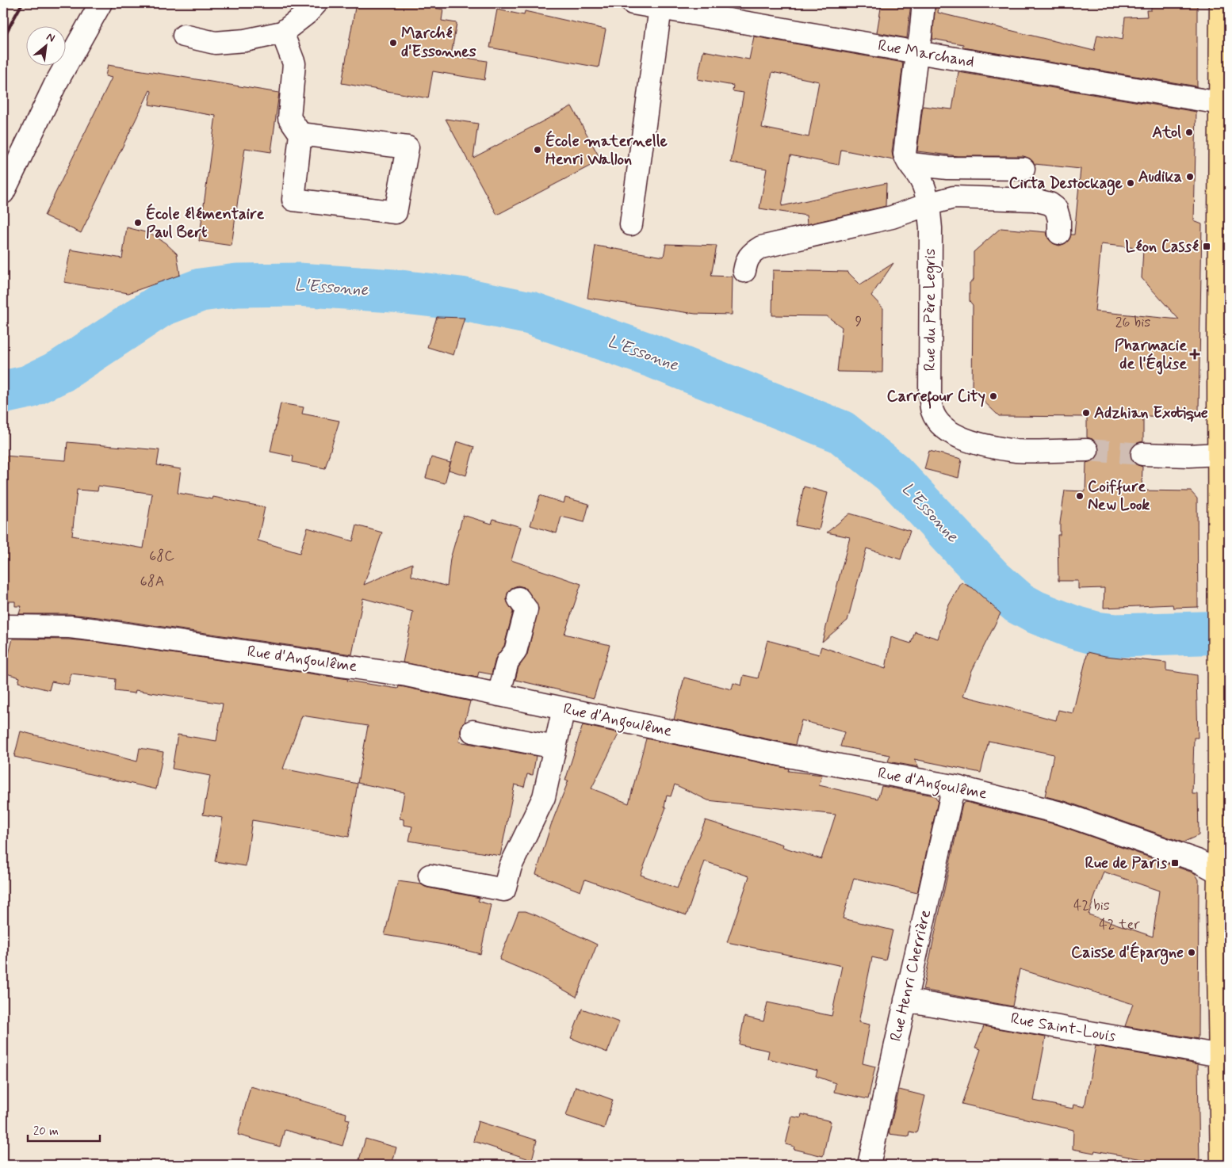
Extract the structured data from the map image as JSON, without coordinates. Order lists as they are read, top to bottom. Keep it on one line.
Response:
{"streets":{"street":["Rue Marchand","Rue du Père Legris","Rue d'Angoulême","Rue Henri Cherrière","Rue Saint-Louis"]},"crossings":[["Rue Marchand","Rue du Père Legris"],["Rue d'Angoulême","Rue Henri Cherrière"],["Rue Henri Cherrière","Rue Saint-Louis"]],"water":["L'Essonne"],"places":{"other":["Marché d'Essonnes","Atol","École maternelle Henri Wallon","Audika","Cirta Destockage","École élémentaire Paul Bert","Carrefour City","Adzhian Exotique","Coiffure New Look","Caisse d'Épargne"],"transit":["Léon Cassé","Rue de Paris"],"health":["Pharmacie de l'Église"]},"house_numbers":["9","26 bis","68C","68A","42 bis","42 ter"],"scale_bar":"20 m","north":"top right"}
